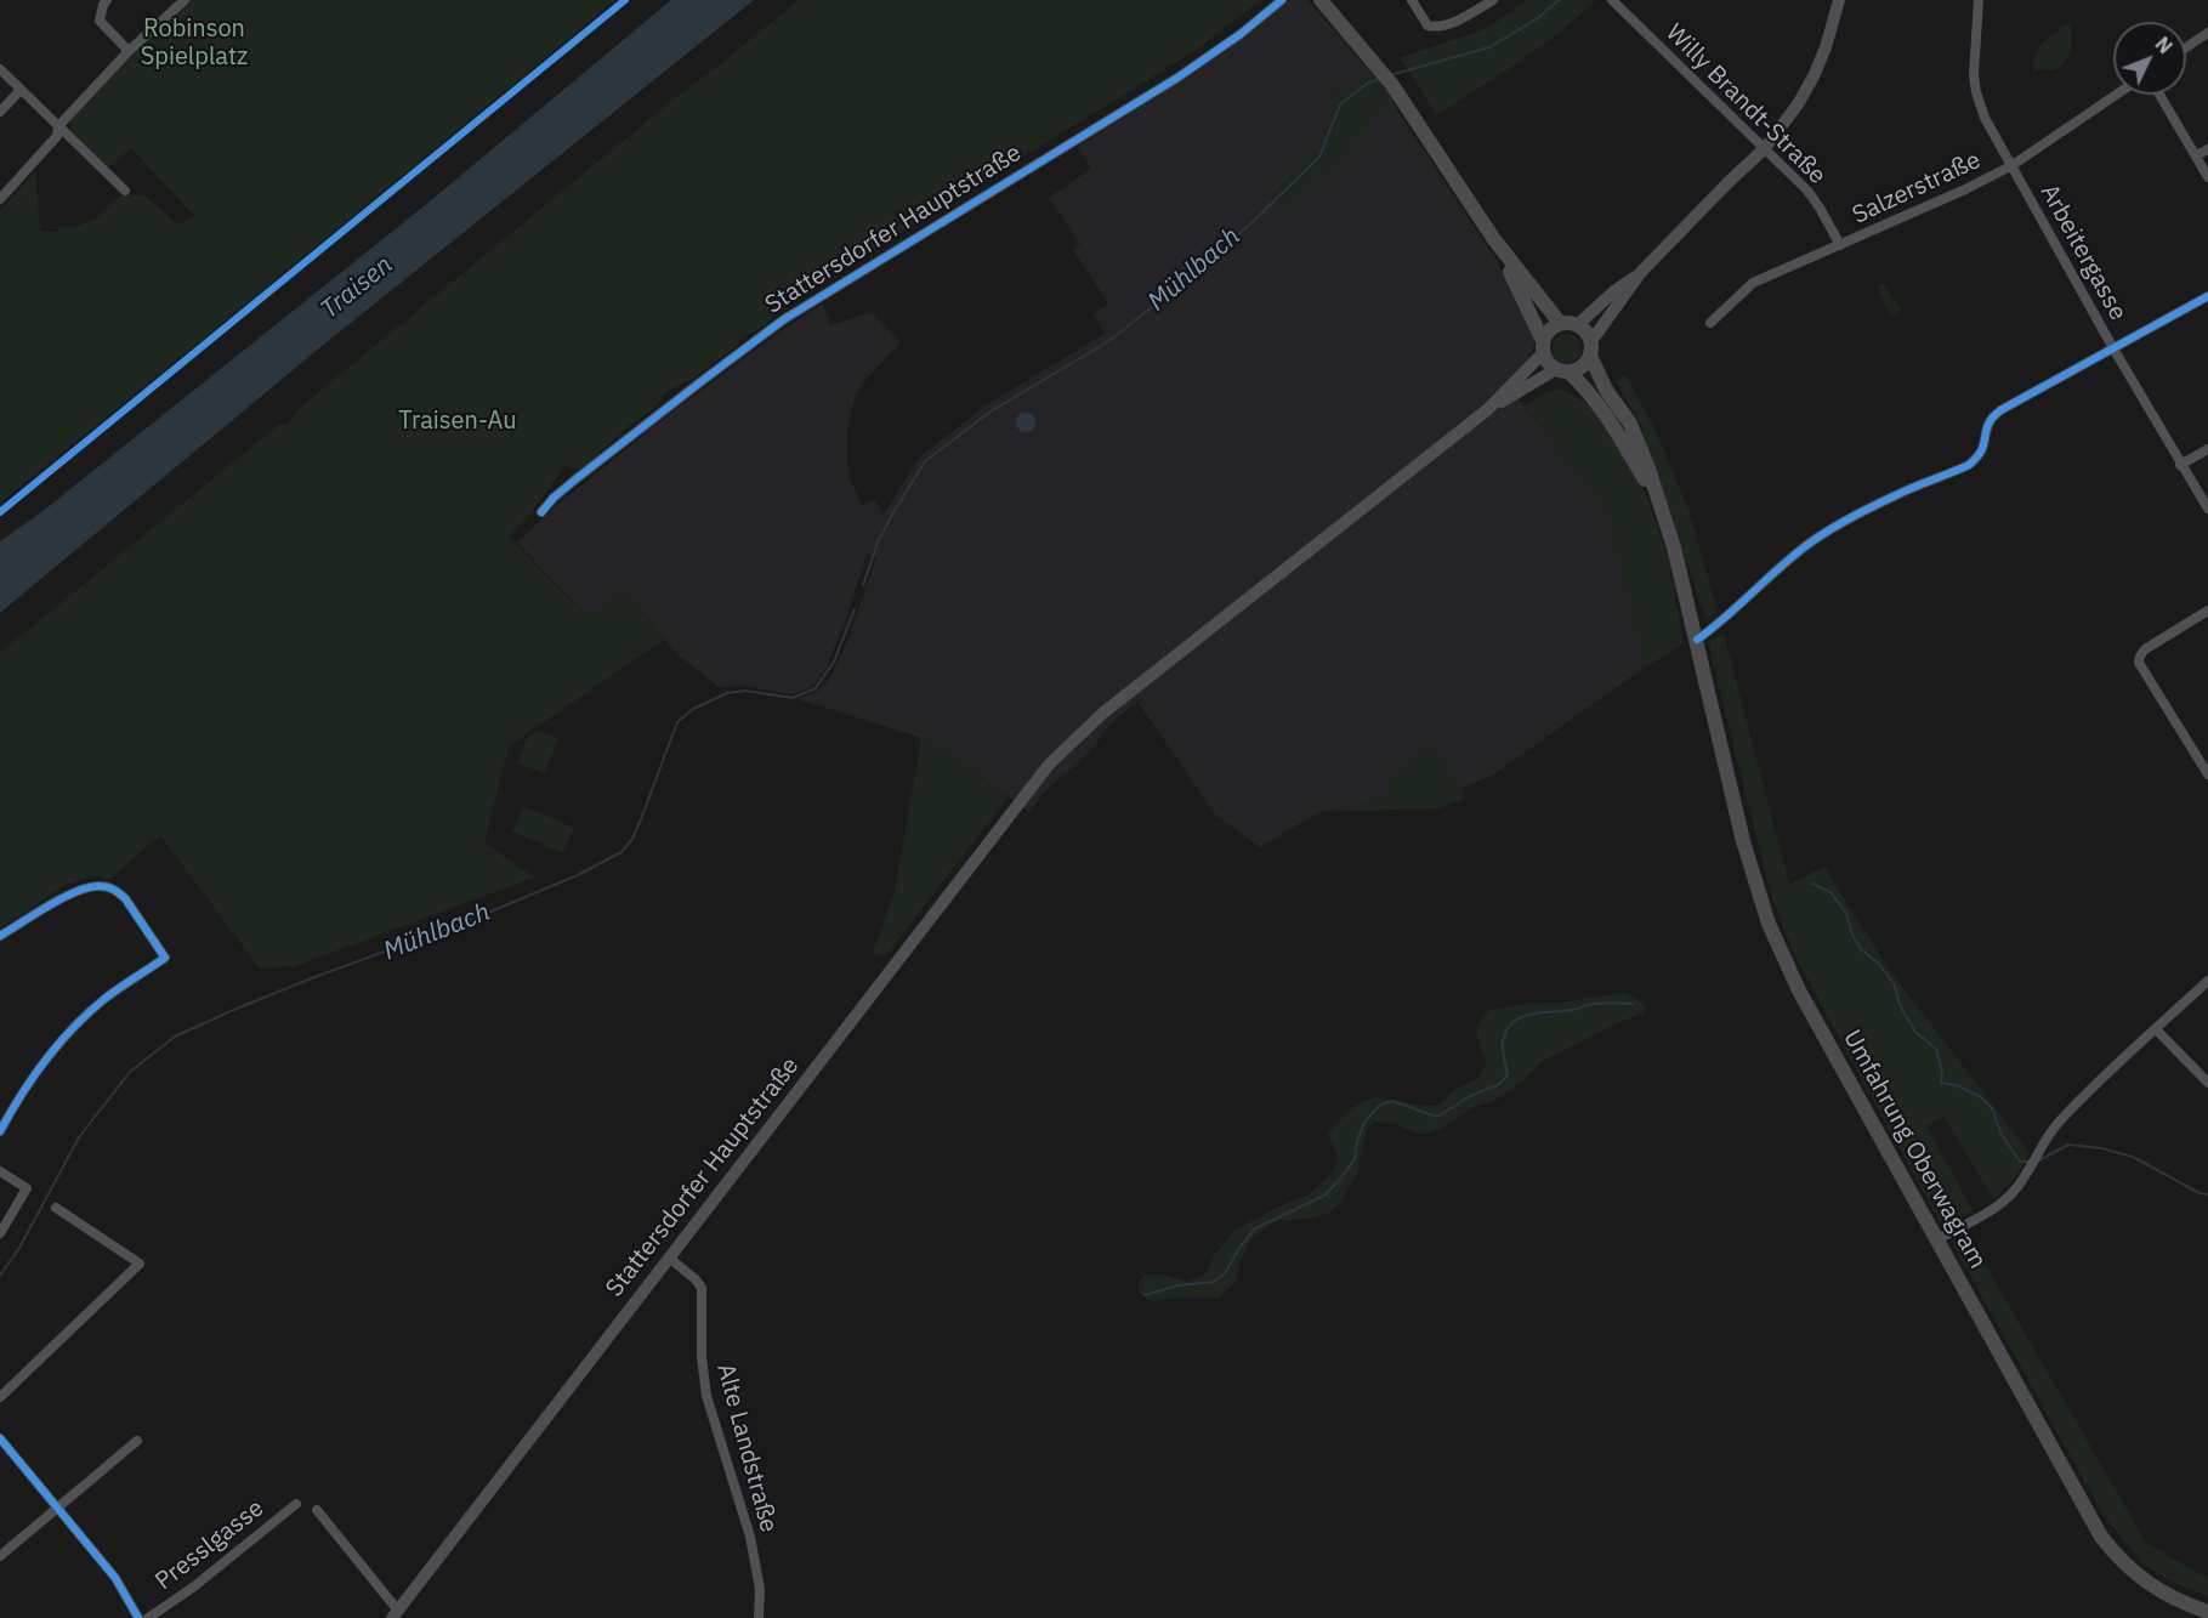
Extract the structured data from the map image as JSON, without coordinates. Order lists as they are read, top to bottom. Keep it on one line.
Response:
{"streets":{"main road":["Stattersdorfer Hauptstraße","Umfahrung Oberwagram"],"street":["Willy Brandt-Straße","Salzerstraße","Arbeitergasse","Alte Landstraße","Presslgasse"]},"crossings":[["Willy Brandt-Straße","Salzerstraße"],["Salzerstraße","Arbeitergasse"],["Stattersdorfer Hauptstraße","Alte Landstraße"]],"water":["Mühlbach","Traisen"],"parks":["Robinson Spielplatz","Traisen-Au"],"north":"top right"}
